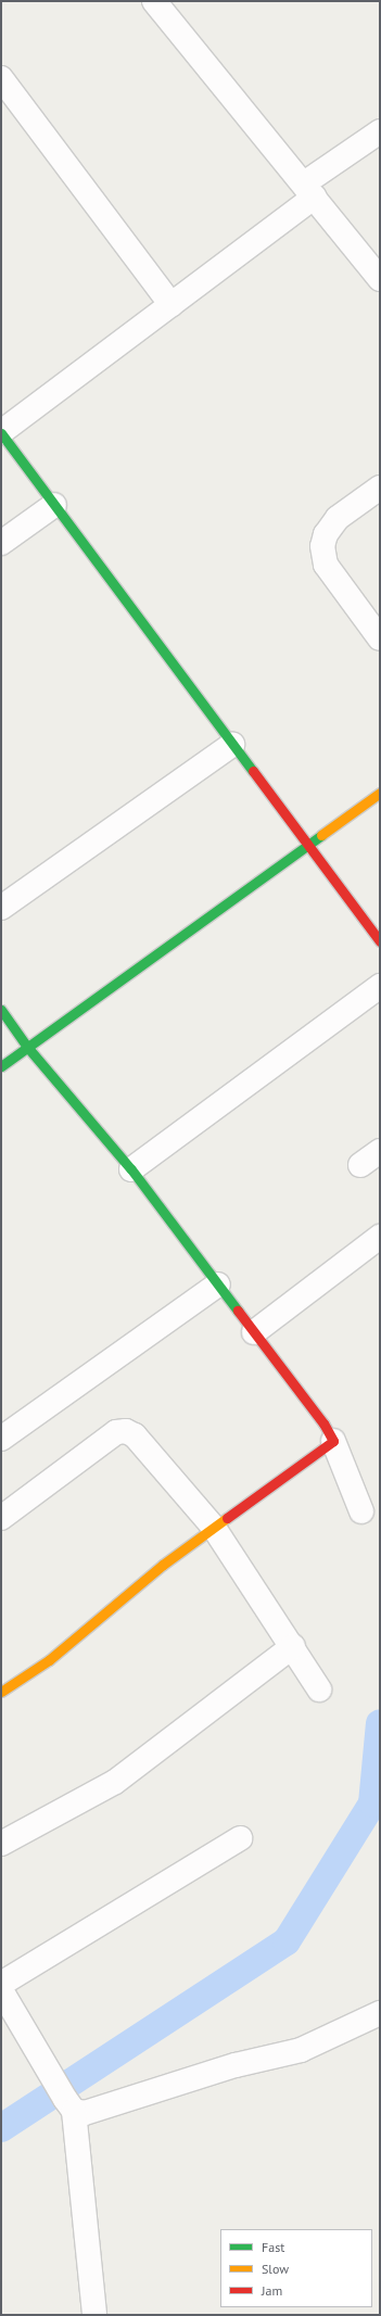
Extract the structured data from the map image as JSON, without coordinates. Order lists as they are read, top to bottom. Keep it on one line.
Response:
{"legend":["Fast","Slow","Jam"]}
